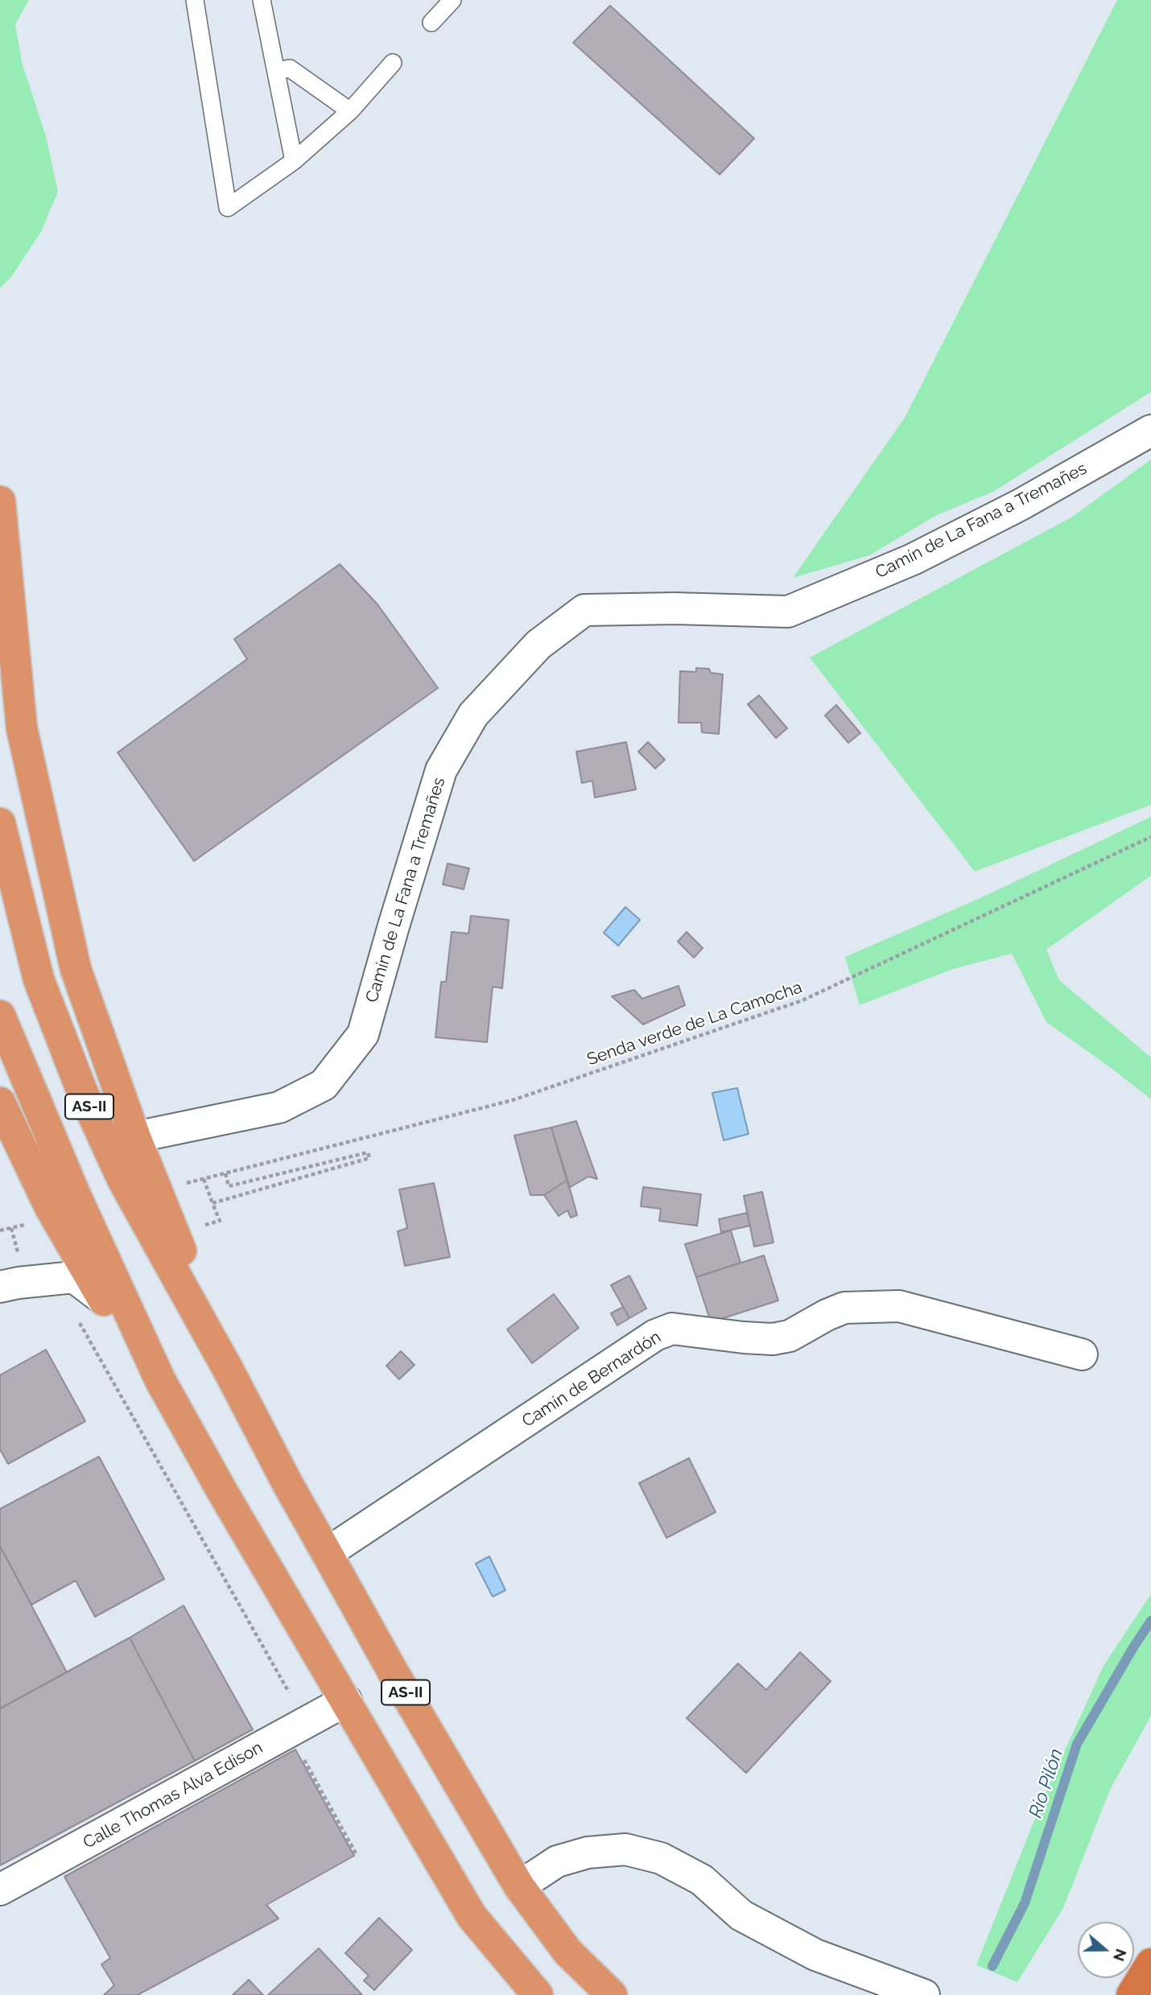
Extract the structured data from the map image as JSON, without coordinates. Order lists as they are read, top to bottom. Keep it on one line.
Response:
{"streets":{"highway":["AS-II"],"street":["Camín de La Fana a Tremañes","Camín de Bernardón","Calle Thomas Alva Edison"],"path":["Senda verde de La Camocha"]},"crossings":[["AS-II","Camín de Bernardón"],["AS-II","Calle Thomas Alva Edison"]],"water":["Río Pilón"],"north":"right"}
